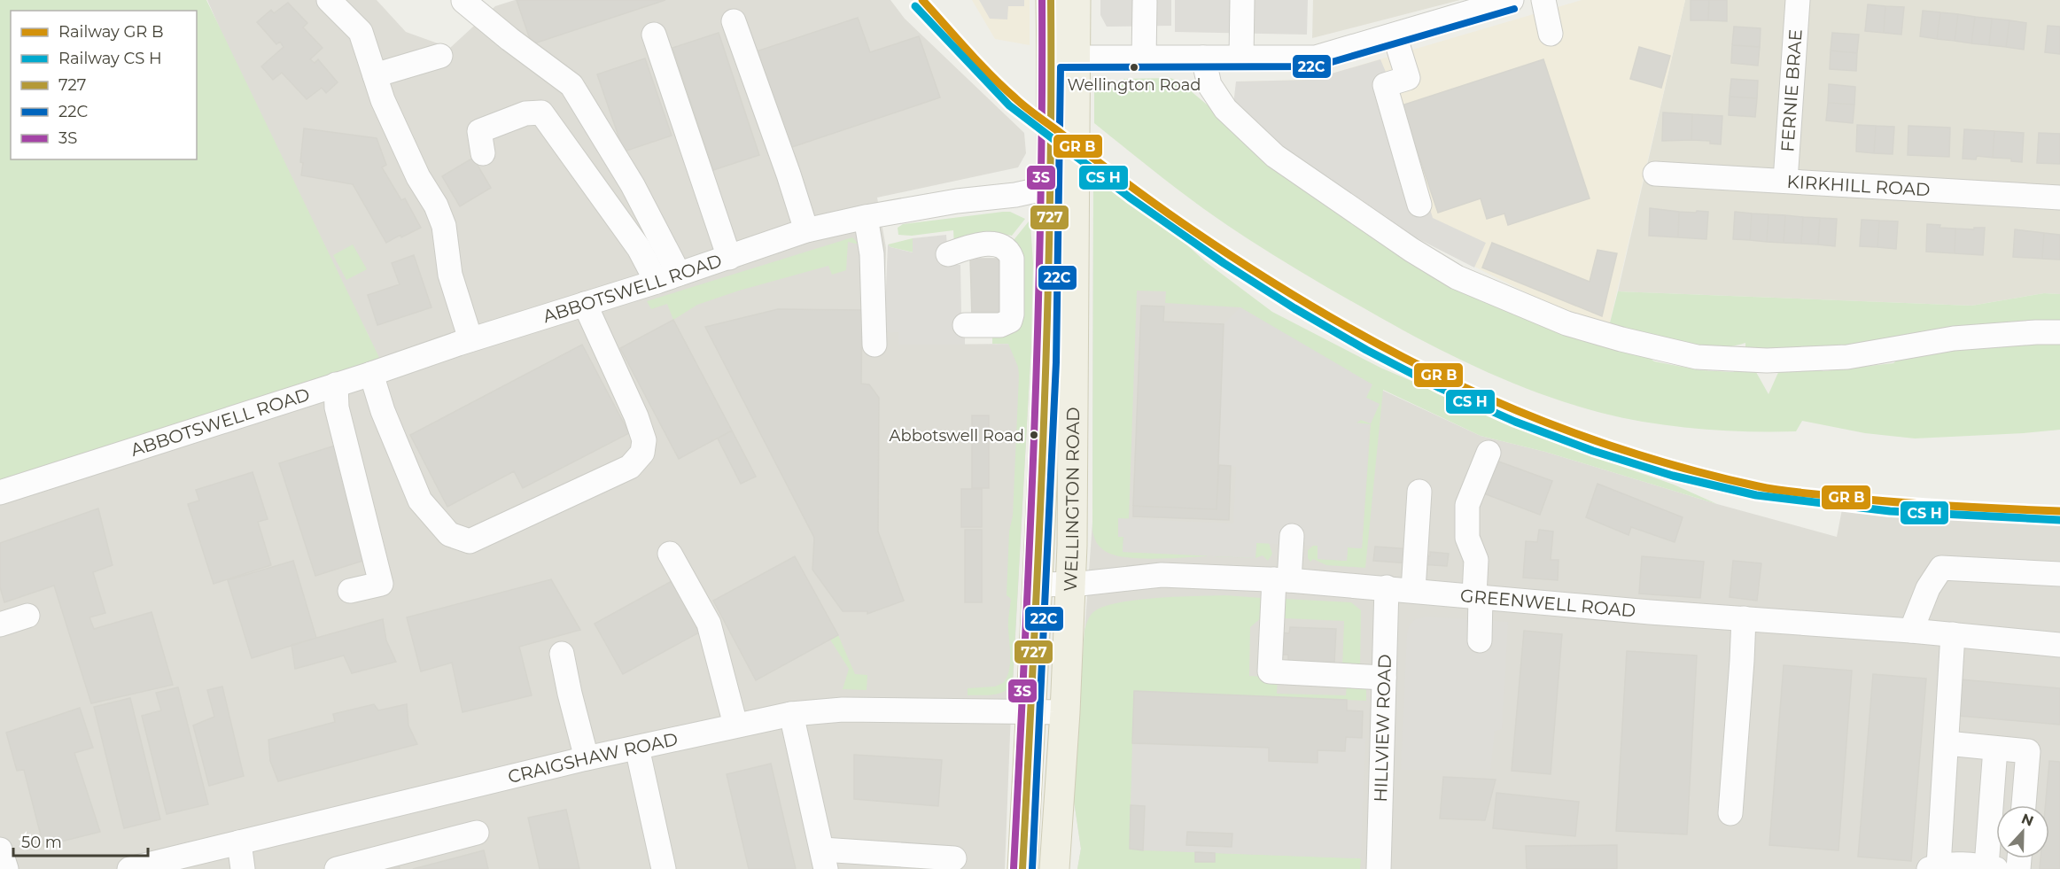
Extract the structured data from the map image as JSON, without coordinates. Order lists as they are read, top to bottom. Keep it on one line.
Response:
{"streets":{"main road":["WELLINGTON ROAD"],"street":["FERNIE BRAE","KIRKHILL ROAD","ABBOTSWELL ROAD","GREENWELL ROAD","HILLVIEW ROAD","CRAIGSHAW ROAD"]},"crossings":[["FERNIE BRAE","KIRKHILL ROAD"],["ABBOTSWELL ROAD","WELLINGTON ROAD"],["WELLINGTON ROAD","GREENWELL ROAD"],["WELLINGTON ROAD","CRAIGSHAW ROAD"],["GREENWELL ROAD","HILLVIEW ROAD"]],"places":["Wellington Road","Abbotswell Road"],"lines":["transit line 727","transit line 3S","transit line 22C"],"legend":["Railway GR B","Railway CS H","727","22C","3S"],"scale_bar":"50 m","north":"top"}
